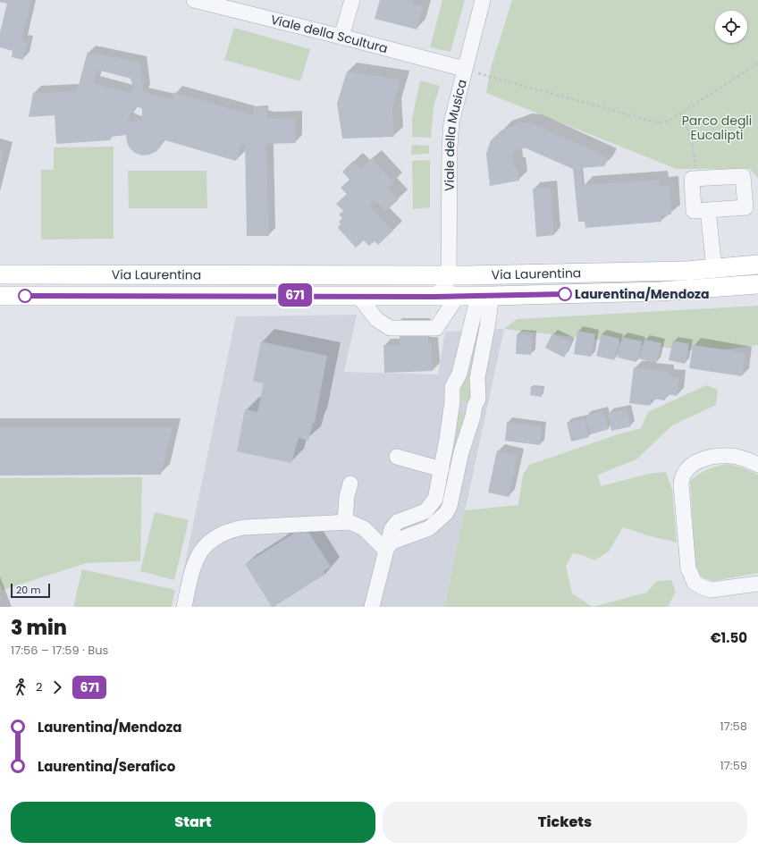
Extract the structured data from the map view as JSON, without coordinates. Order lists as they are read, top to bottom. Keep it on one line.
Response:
{"streets":{"main road":["Via Laurentina"],"street":["Viale della Scultura","Viale della Musica"]},"crossings":[["Viale della Scultura","Viale della Musica"],["Viale della Musica","Via Laurentina"]],"parks":["Parco degli Eucalipti"],"places":["Laurentina/Mendoza"],"lines":["bus line 671"],"scale_bar":"20 m","page":{"on_map":"671","scale":"20 m","heading":["3 min","17:56 – 17:59 · Bus","€1.50"],"legs":["2","671"],"list":[{"name":"Laurentina/Mendoza","value":"17:58"},{"name":"Laurentina/Serafico","value":"17:59"}],"buttons":["Start","Tickets"]}}
